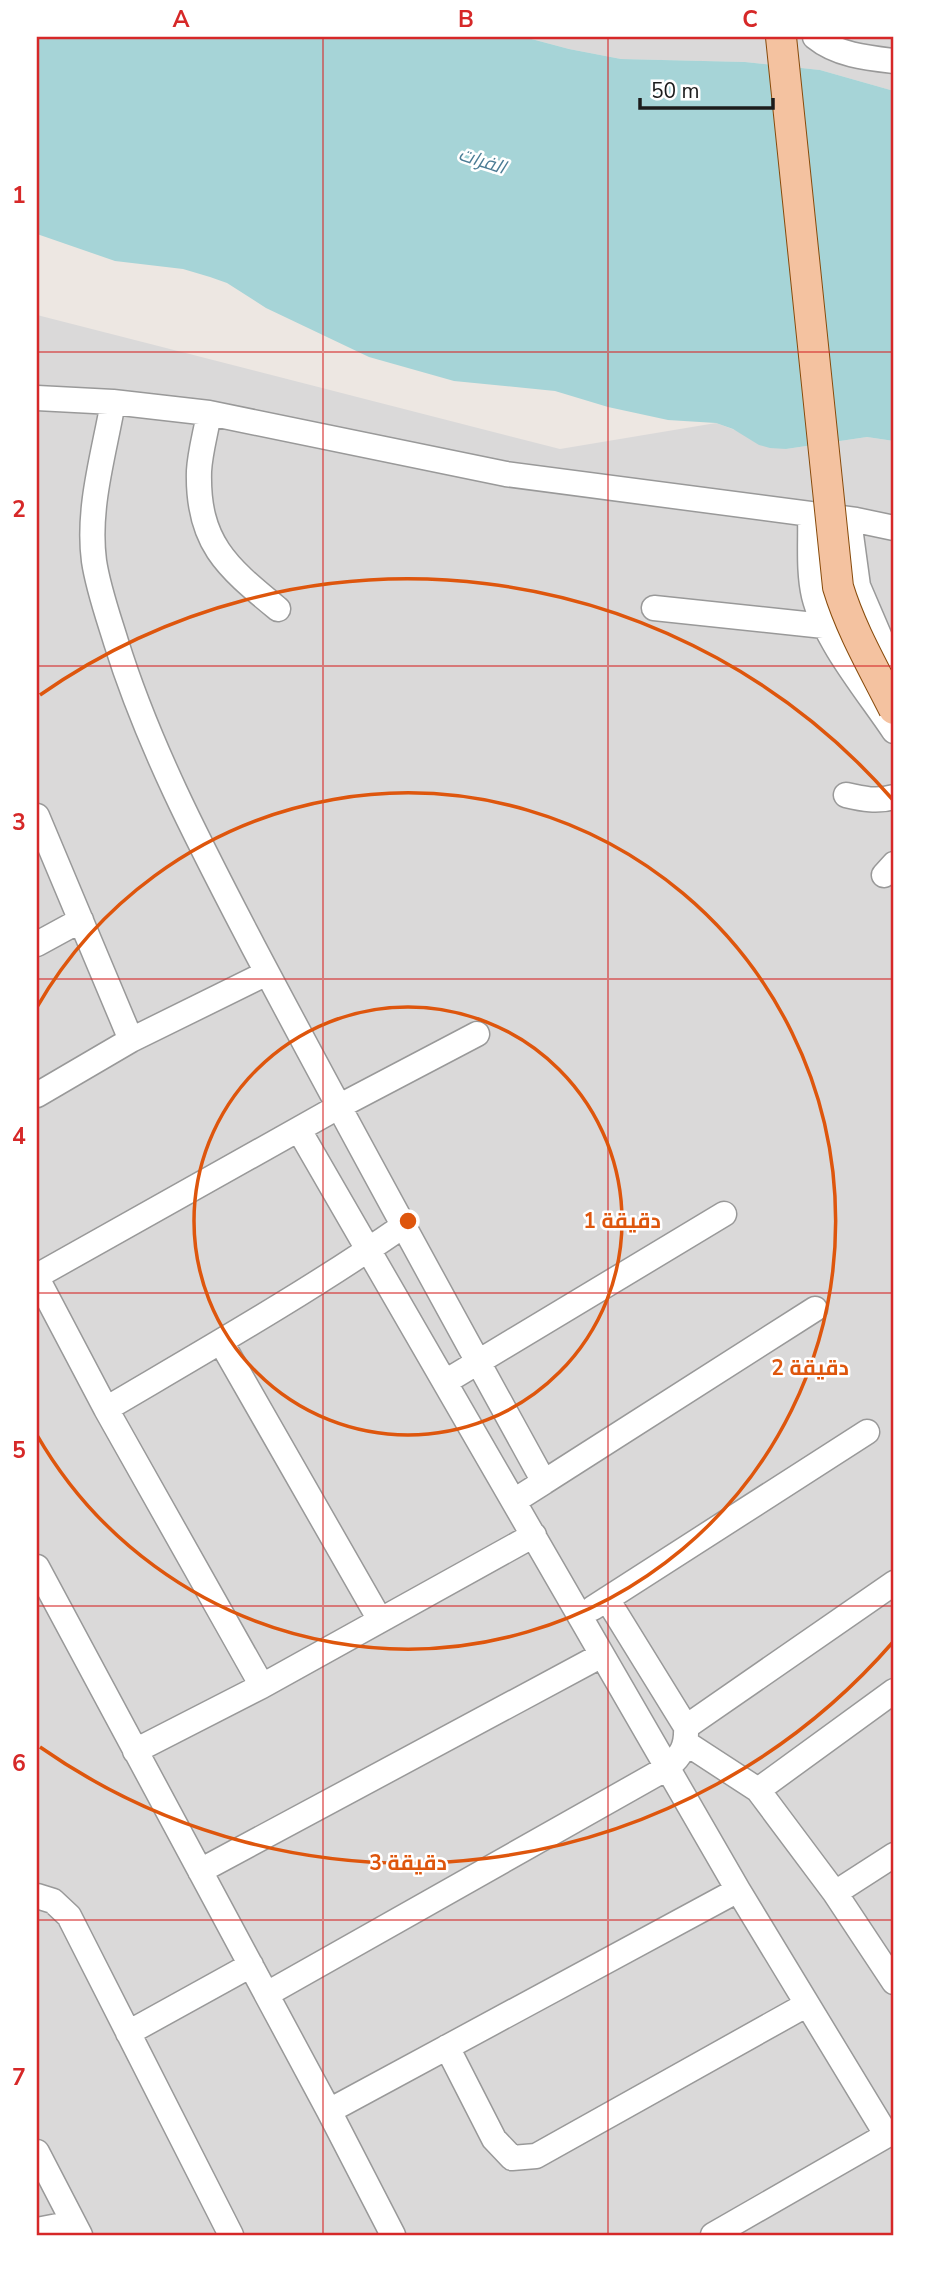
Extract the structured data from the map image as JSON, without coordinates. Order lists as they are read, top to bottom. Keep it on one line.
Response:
{"water":["الفرات"],"scale_bar":"50 m","grid":{"columns":["A","B","C"],"rows":["1","2","3","4","5","6","7"]},"rings":["1 دقيقة","2 دقيقة","3 دقيقة"]}
